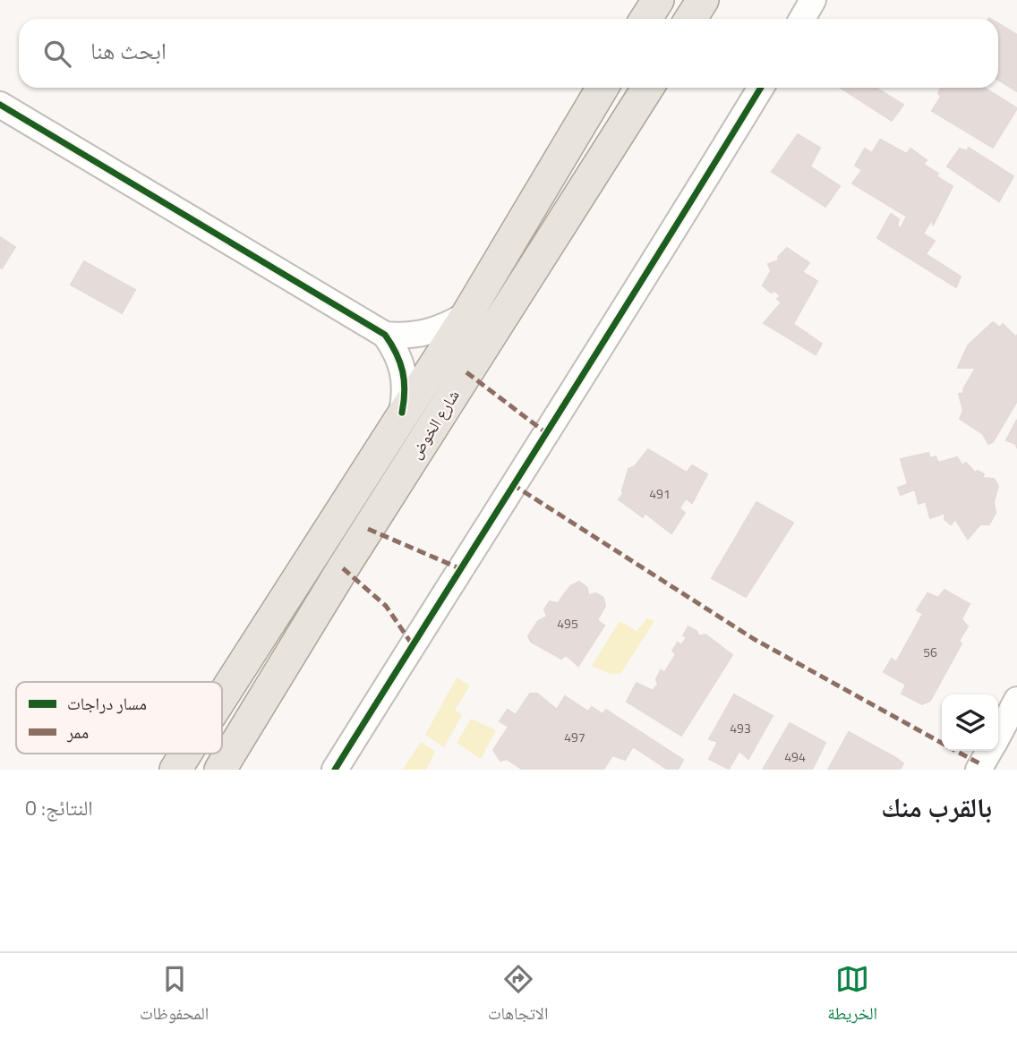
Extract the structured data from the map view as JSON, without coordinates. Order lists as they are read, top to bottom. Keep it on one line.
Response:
{"streets":{"main road":["شارع الخوض"]},"house_numbers":["491","495","56","493","497","494"],"legend":["مسار دراجات","ممر"],"page":{"search":"ابحث هنا","heading":["بالقرب منك","النتائج: 0"],"nav":["الخريطة","الاتجاهات","المحفوظات"]}}
